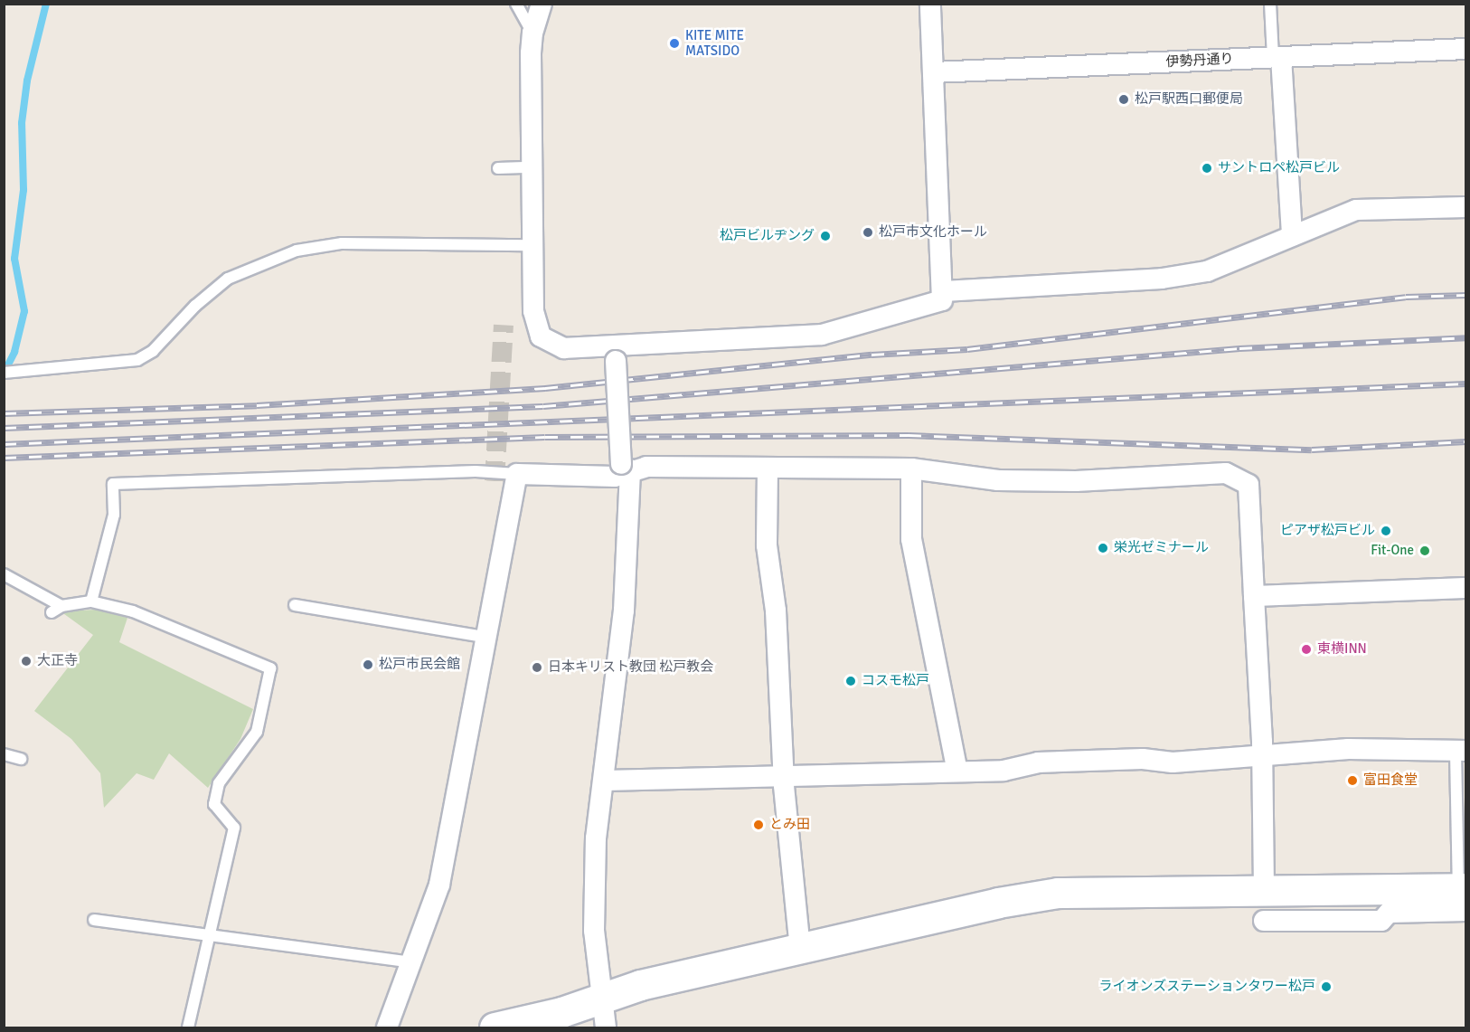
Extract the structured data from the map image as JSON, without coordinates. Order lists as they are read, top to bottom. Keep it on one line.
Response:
{"streets":{"street":["伊勢丹通り"]},"places":["KITE MITE MATSIDO","松戸駅西口郵便局","サントロペ松戸ビル","松戸市文化ホール","松戸ビルヂング","ピアザ松戸ビル","栄光ゼミナール","Fit-One","東横INN","大正寺","松戸市民会館","日本キリスト教団 松戸教会","コスモ松戸","富田食堂","とみ田","ライオンズステーションタワー松戸"]}
